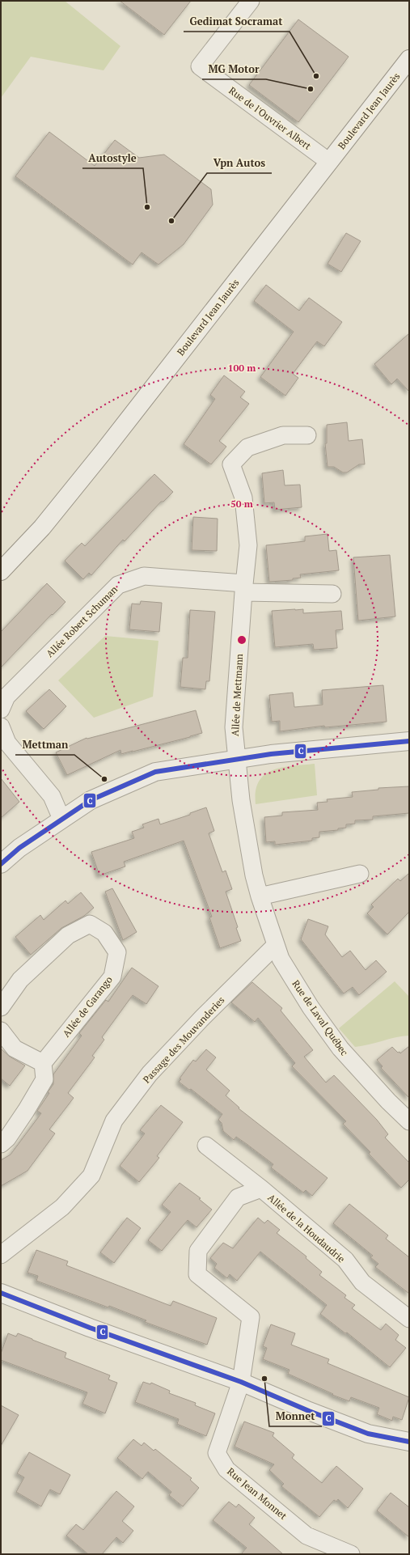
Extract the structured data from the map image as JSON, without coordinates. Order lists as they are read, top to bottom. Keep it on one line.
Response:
{"streets":{"street":["Boulevard Jean Jaurès","Rue de l'Ouvrier Albert","Allée Robert Schuman","Allée de Mettmann","Allée de Garango","Rue de Laval Québec","Passage des Mouvanderies","Allée de la Houdaudrie","Rue Jean Monnet"]},"crossings":[["Boulevard Jean Jaurès","Rue de l'Ouvrier Albert"],["Allée Robert Schuman","Allée de Mettmann"],["Allée de Mettmann","Rue de Laval Québec"],["Rue de Laval Québec","Passage des Mouvanderies"],["Allée de la Houdaudrie","Rue Jean Monnet"]],"places":["Gedimat Socramat","MG Motor","Autostyle","Vpn Autos","Mettman","Monnet"],"lines":["transit line C"],"rings":["100 m","50 m"]}
